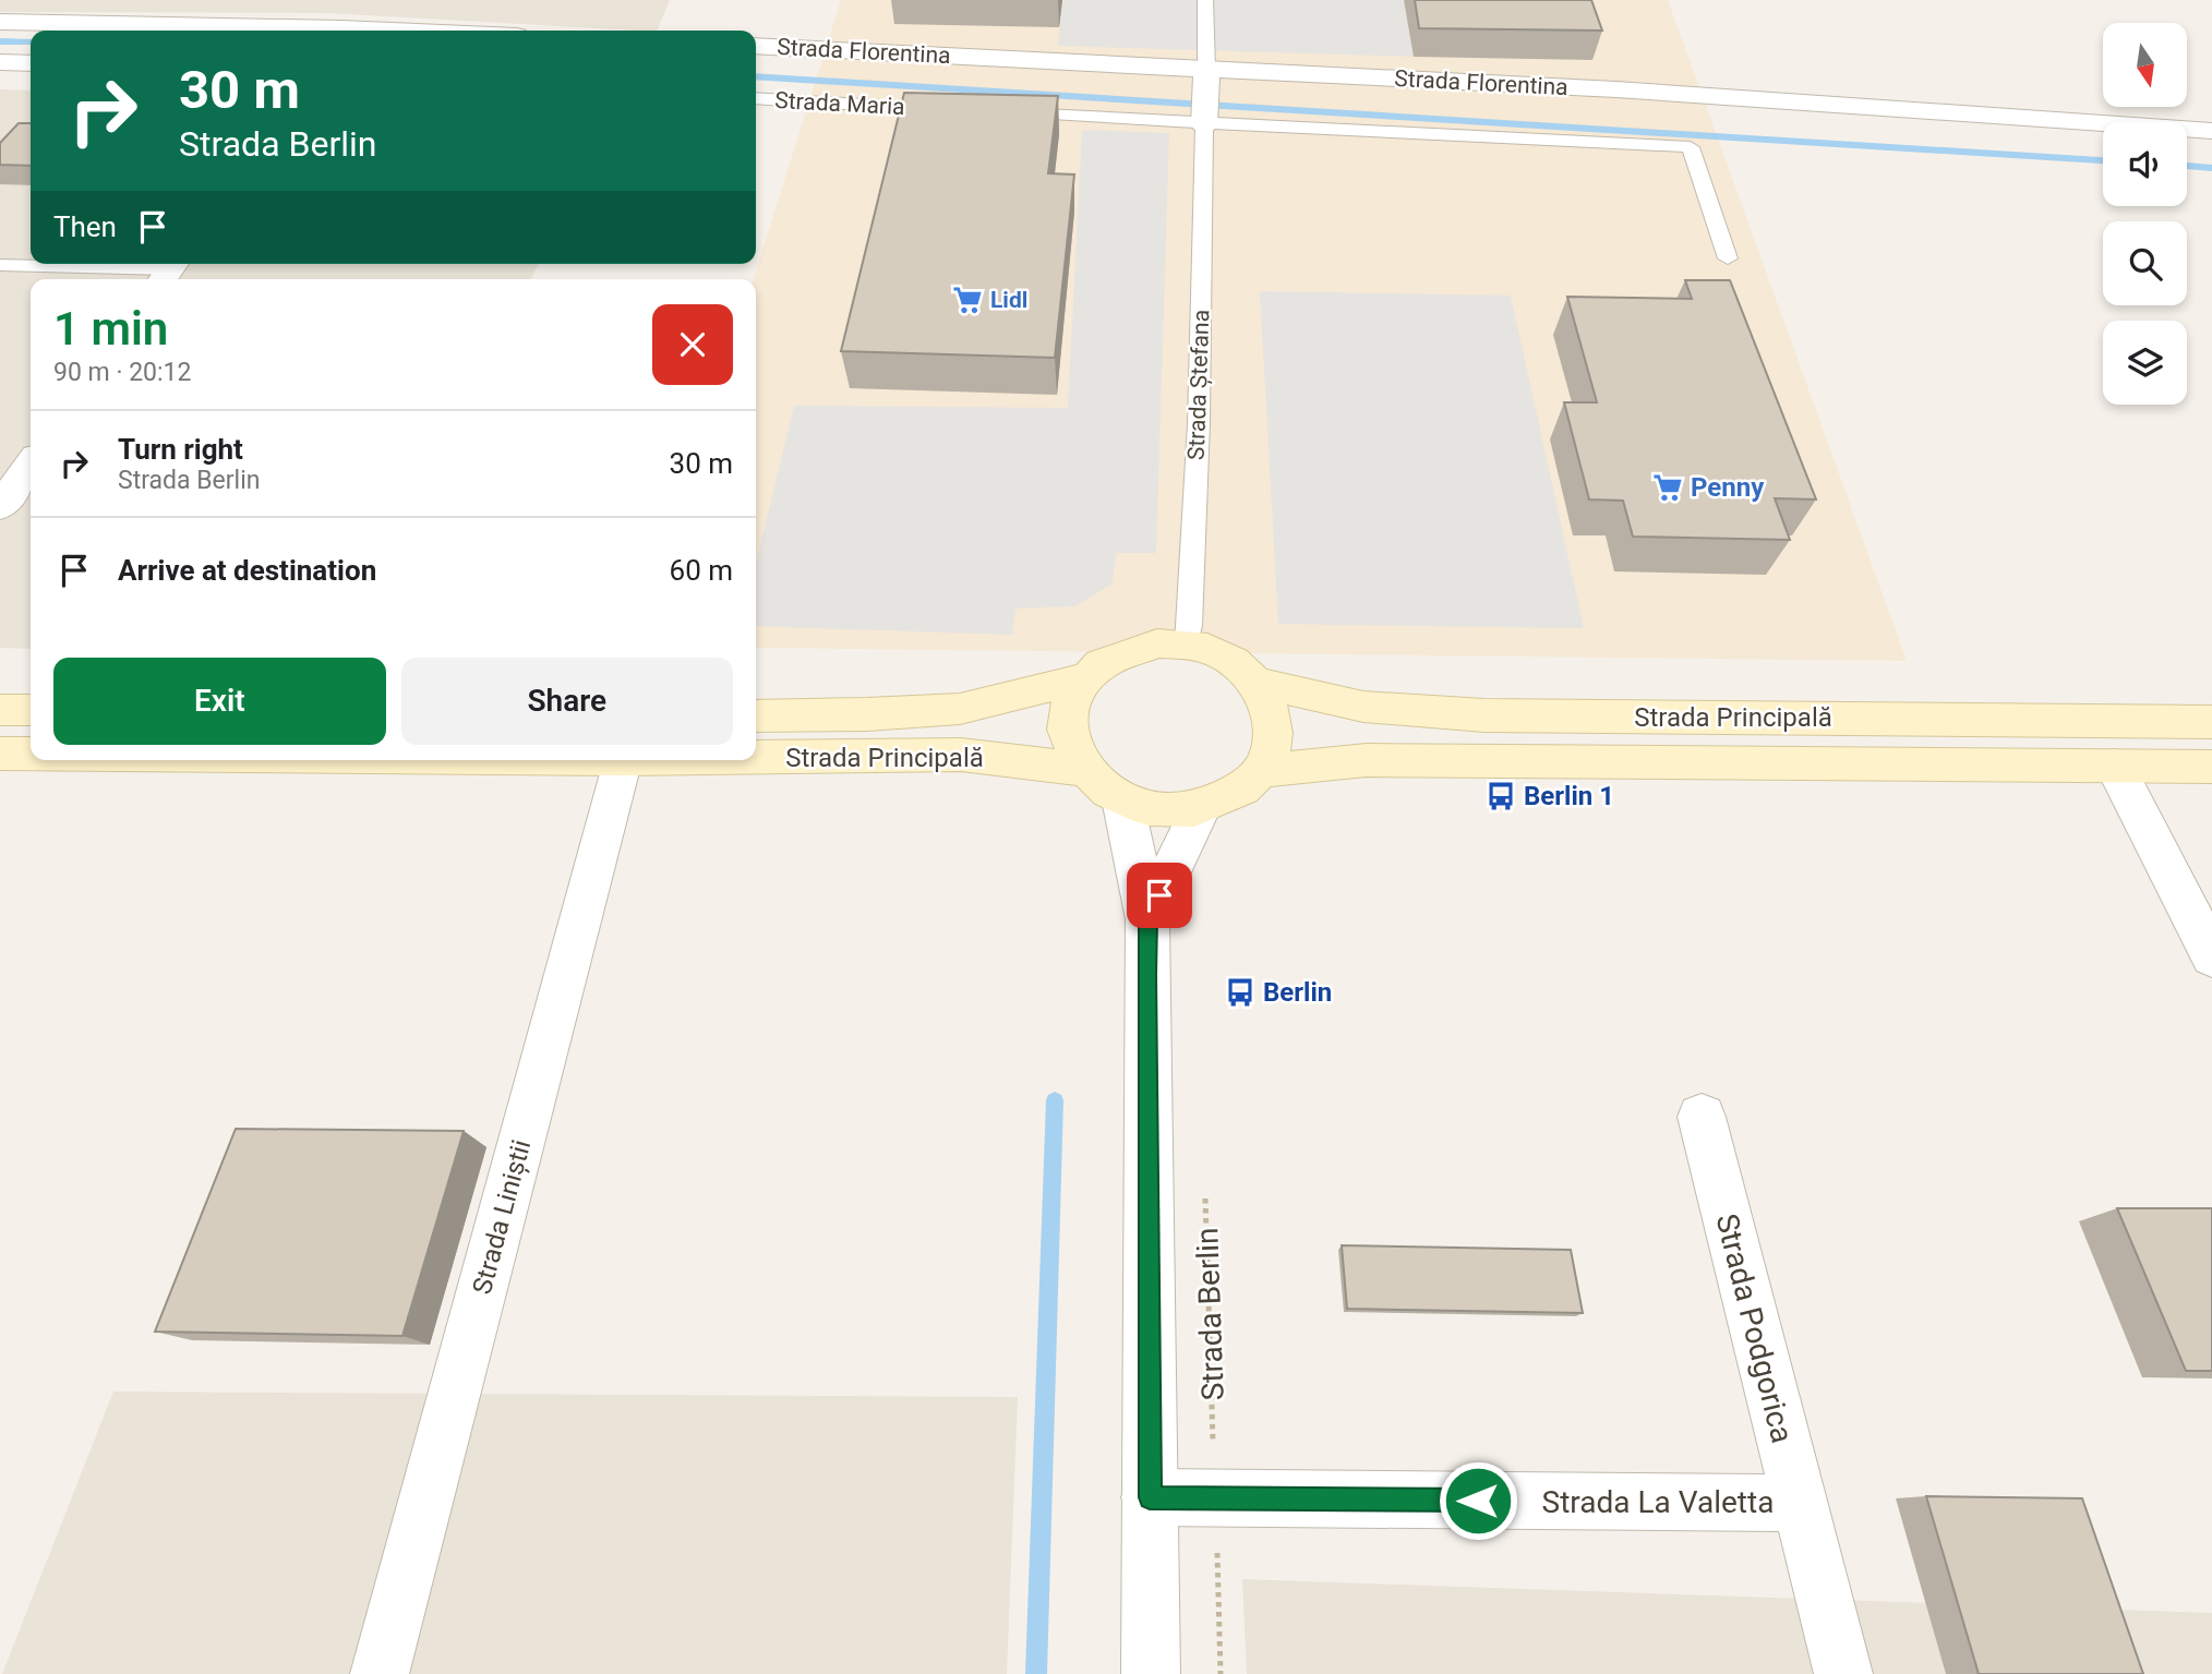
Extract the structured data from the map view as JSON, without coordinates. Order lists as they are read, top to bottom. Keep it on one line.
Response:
{"streets":{"main road":["Strada Principală"],"street":["Strada Florentina","Strada Liniștii","Strada Podgorica","Strada La Valetta"],"lane":["Strada Maria","Strada Ștefana"],"path":["Strada Berlin"]},"crossings":[["Strada Ștefana","Strada Principală"],["Strada Berlin","Strada La Valetta"],["Strada Podgorica","Strada La Valetta"]],"places":{"supermarket":["Lidl","Penny"],"bus stop":["Berlin 1","Berlin"]},"north":"bottom","page":{"turn":["30 m","Strada Berlin"],"then":"Then","heading":["1 min","90 m · 20:12"],"list":[{"name":"Turn right","note":"Strada Berlin","value":"30 m"},{"name":"Arrive at destination","value":"60 m"}],"buttons":["Exit","Share"]}}
